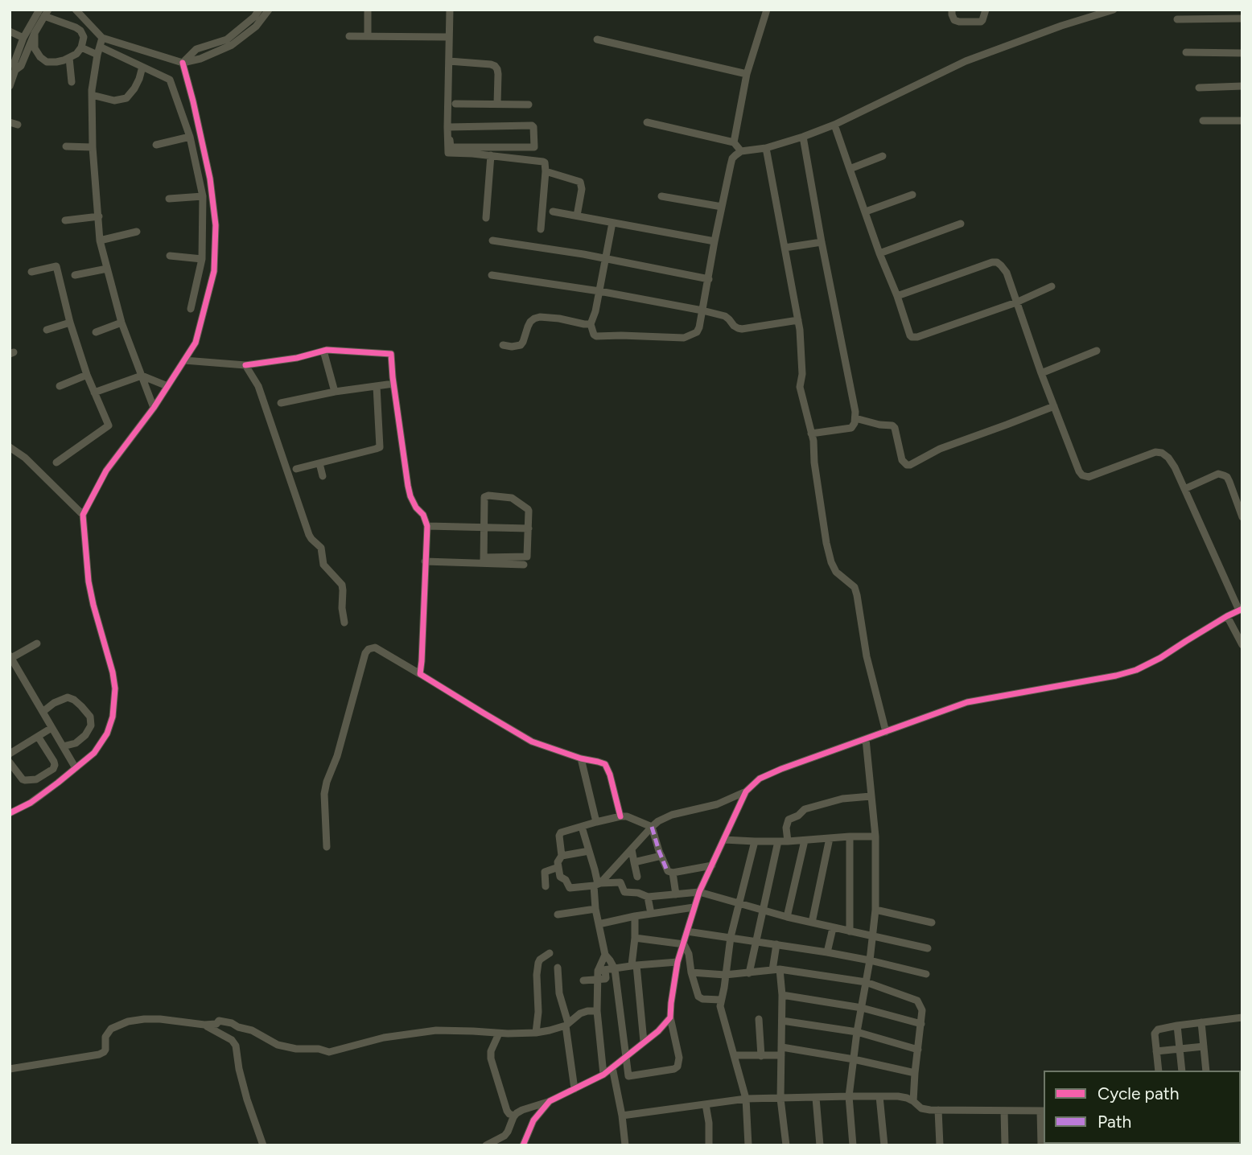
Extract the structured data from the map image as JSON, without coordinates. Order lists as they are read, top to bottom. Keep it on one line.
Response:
{"legend":["Cycle path","Path"]}
